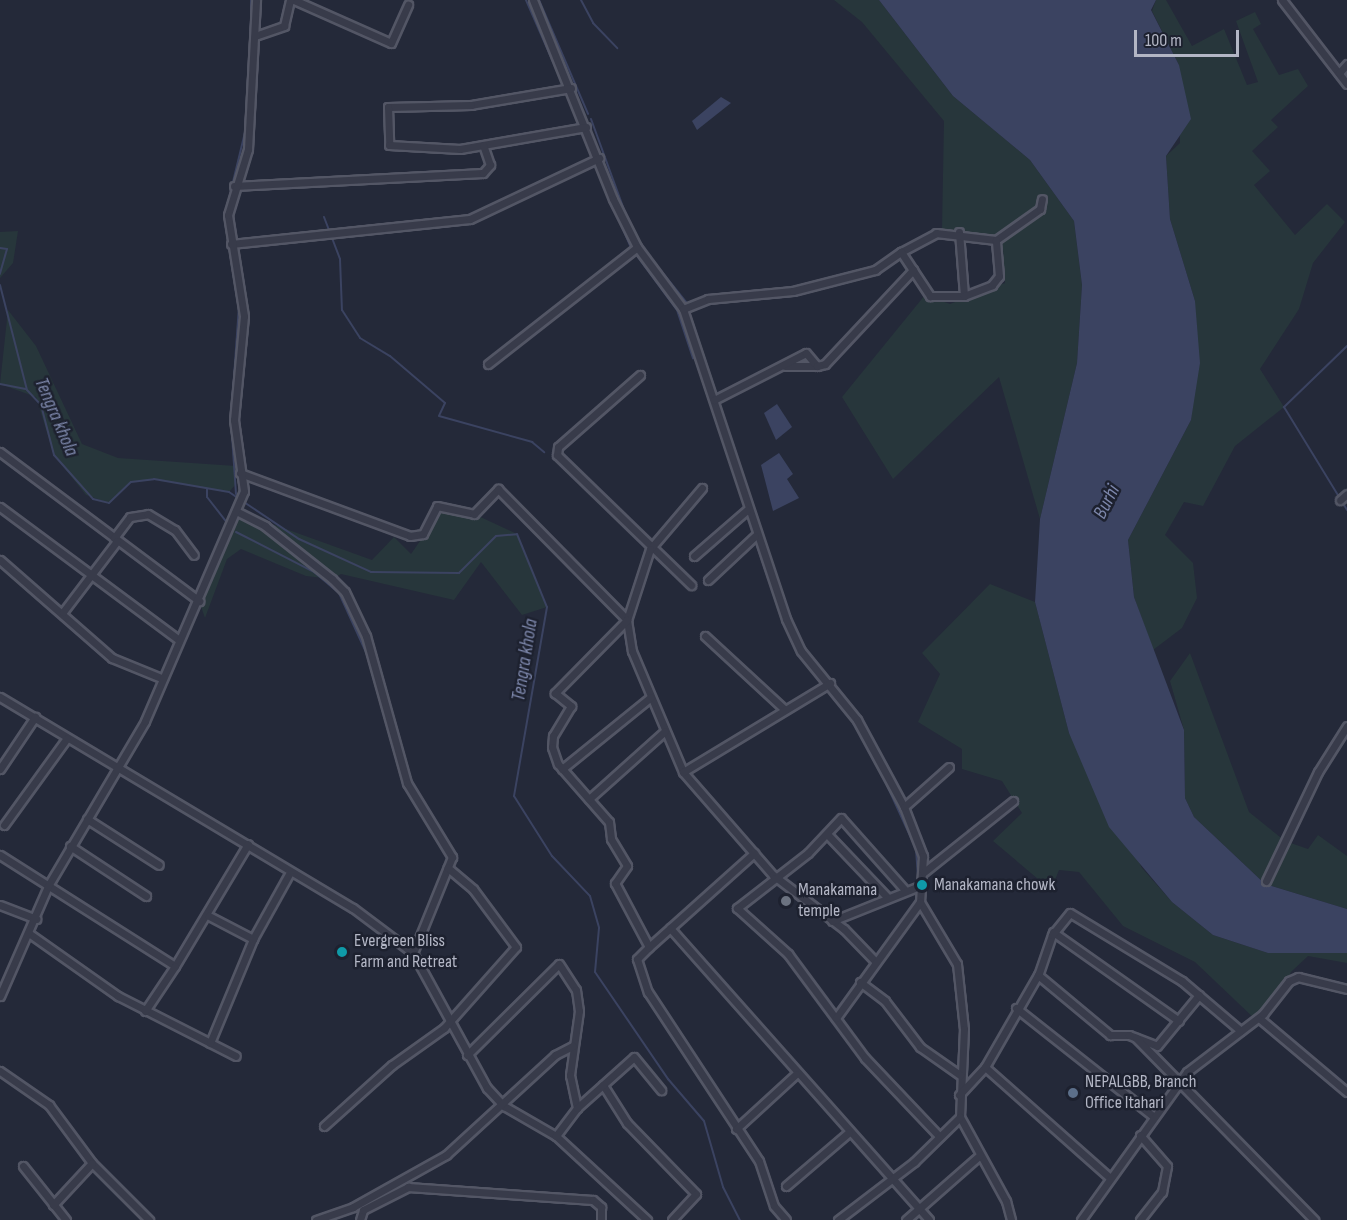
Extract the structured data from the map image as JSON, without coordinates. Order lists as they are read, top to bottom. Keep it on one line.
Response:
{"water":["Tengra khola","Burhi"],"places":["Manakamana chowk","Manakamana temple","Evergreen Bliss Farm and Retreat","NEPALGBB, Branch Office Itahari"],"scale_bar":"100 m"}
